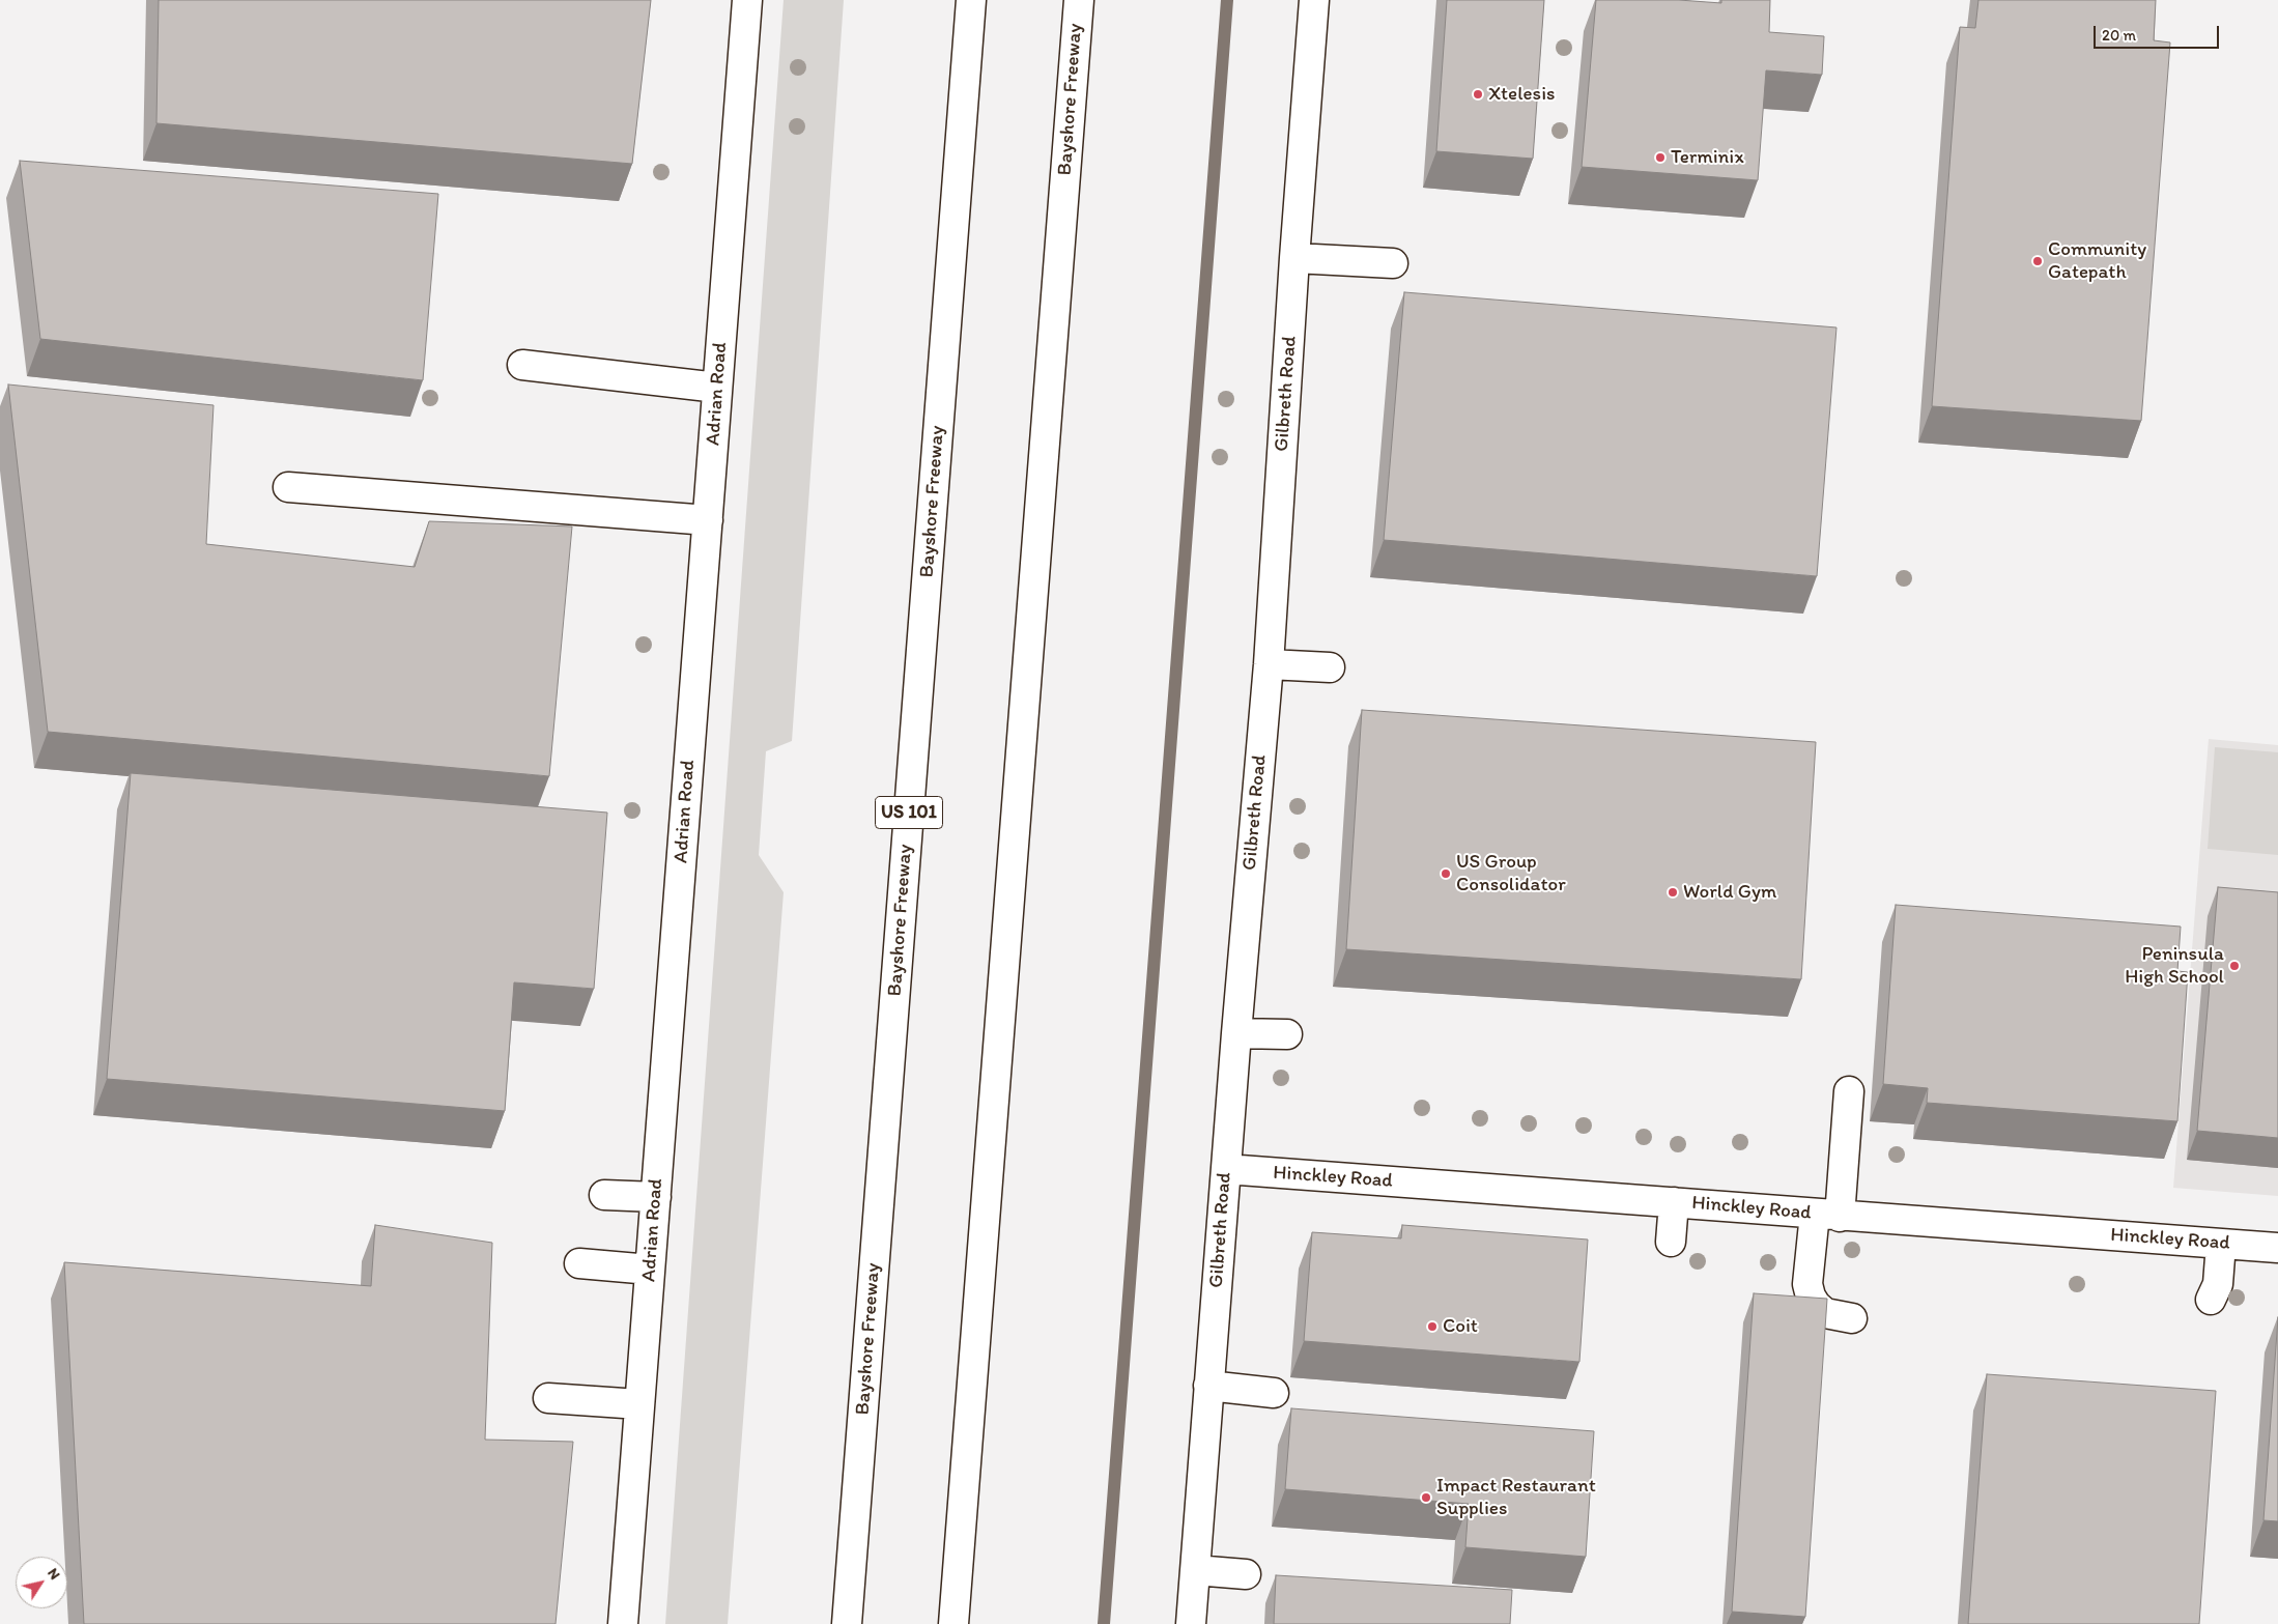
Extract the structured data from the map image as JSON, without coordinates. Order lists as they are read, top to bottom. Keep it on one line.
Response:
{"streets":{"main road":["Bayshore Freeway","Adrian Road","Gilbreth Road","US 101","Hinckley Road"]},"crossings":[["Gilbreth Road","Hinckley Road"]],"places":["Xtelesis","Terminix","Community Gatepath","US Group Consolidator","World Gym","Peninsula High School","Coit","Impact Restaurant Supplies"],"scale_bar":"20 m","north":"top right"}
